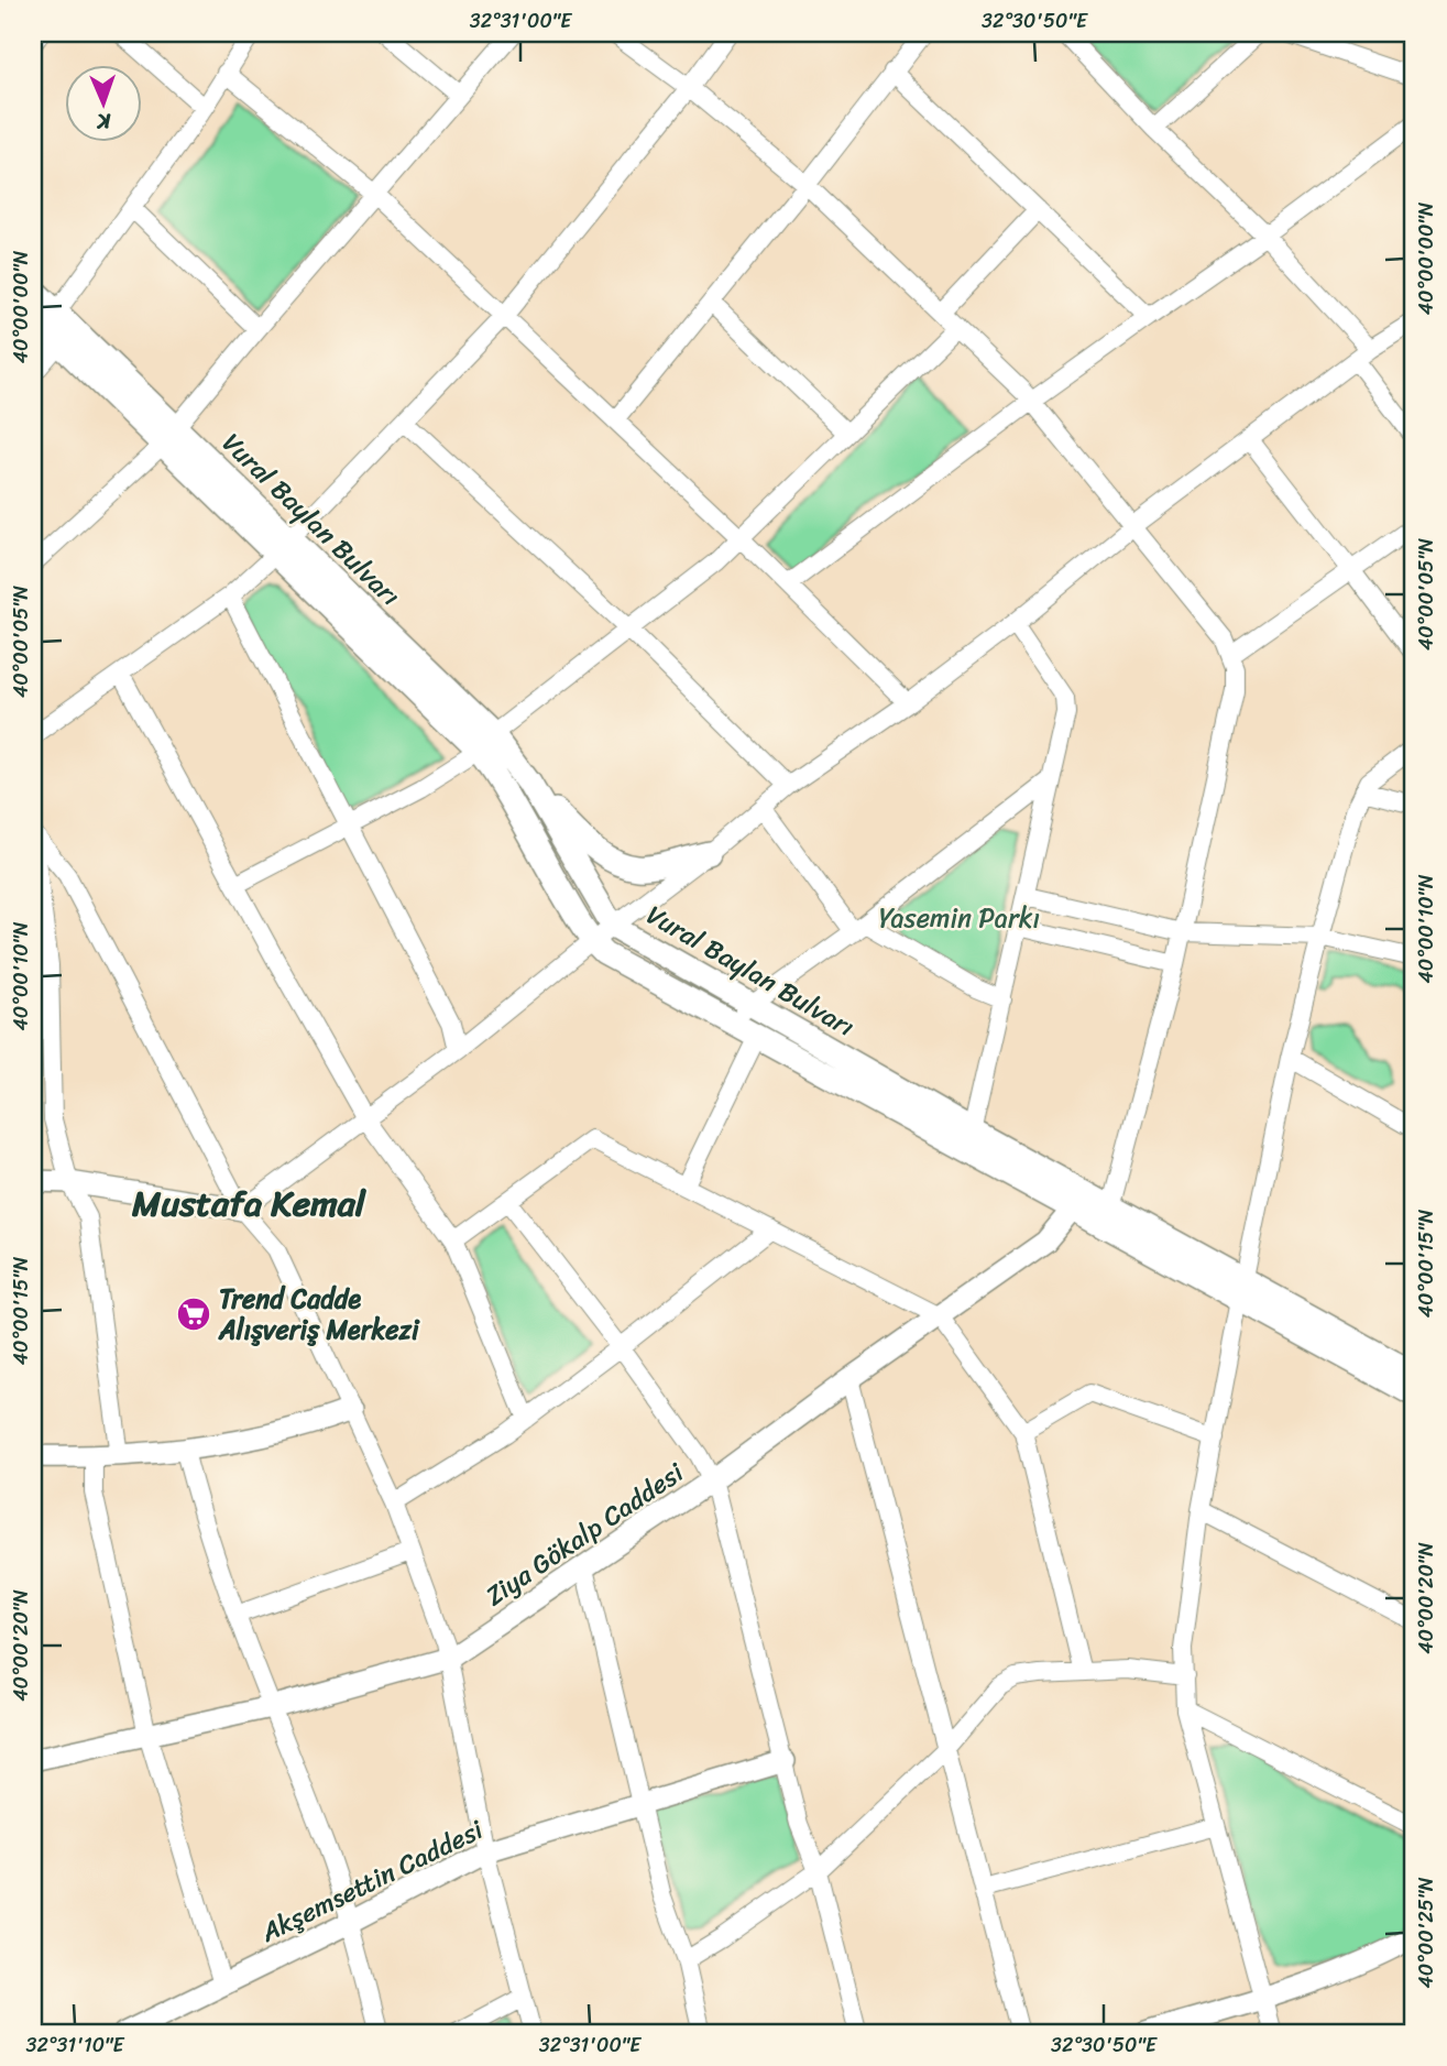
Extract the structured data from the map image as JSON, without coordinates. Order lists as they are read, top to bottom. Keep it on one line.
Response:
{"streets":{"main road":["Vural Baylan Bulvarı"],"street":["Ziya Gökalp Caddesi","Akşemsettin Caddesi"]},"crossings":[["Vural Baylan Bulvarı","Ziya Gökalp Caddesi"]],"districts":["Mustafa Kemal"],"parks":["Yasemin Parkı"],"places":{"supermarket":["Trend Cadde Alışveriş Merkezi"]},"north":"bottom","coordinates":["32°31'00\"E","32°30'50\"E","40°00'00\"N","40°00'05\"N","40°00'10\"N","40°00'15\"N","40°00'20\"N","40°00'25\"N","32°31'10\"E"]}
